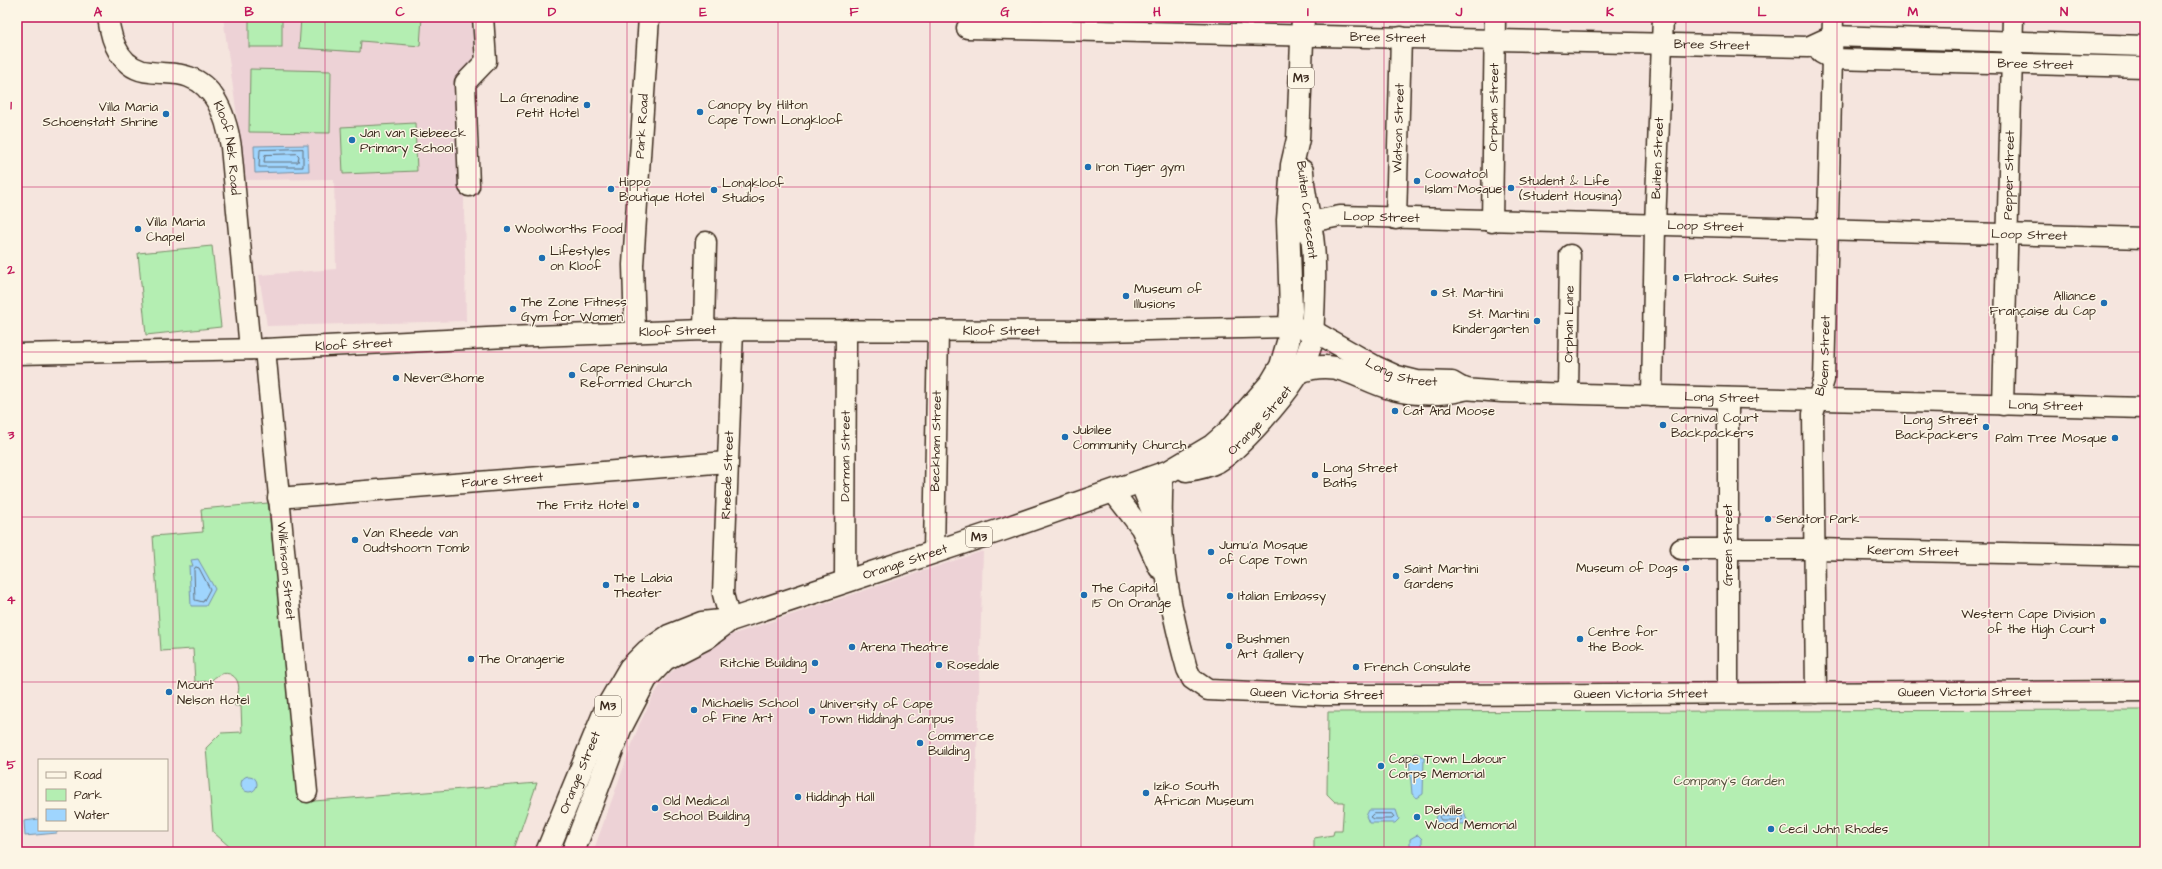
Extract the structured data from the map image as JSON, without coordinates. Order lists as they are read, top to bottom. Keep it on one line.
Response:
{"streets":{"main road":["M3","Buiten Crescent","Orange Street"],"street":["Bree Street","Orphan Street","Park Road","Watson Street","Kloof Nek Road","Buiten Street","Pepper Street","Loop Street","Orphan Lane","Kloof Street","Bloem Street","Long Street","Beckham Street","Dorman Street","Rheede Street","Faure Street","Green Street","Keerom Street","Wilkinson Street","Queen Victoria Street"]},"crossings":[["Bree Street","Orphan Street"],["Bree Street","Watson Street"],["Bree Street","Buiten Street"],["Bree Street","Pepper Street"],["Bree Street","Buiten Crescent"],["Bree Street","Bloem Street"],["Orphan Street","Loop Street"],["Park Road","Kloof Street"],["Watson Street","Loop Street"],["Kloof Nek Road","Kloof Street"],["Kloof Nek Road","Wilkinson Street"],["Buiten Street","Loop Street"],["Buiten Street","Long Street"],["Pepper Street","Loop Street"],["Pepper Street","Long Street"],["Buiten Crescent","Loop Street"],["Buiten Crescent","Kloof Street"],["Buiten Crescent","Long Street"],["Buiten Crescent","Orange Street"],["Loop Street","Bloem Street"],["Orphan Lane","Long Street"],["Kloof Street","Long Street"],["Kloof Street","Orange Street"],["Kloof Street","Beckham Street"],["Kloof Street","Dorman Street"],["Kloof Street","Rheede Street"],["Kloof Street","Wilkinson Street"],["Bloem Street","Long Street"],["Bloem Street","Keerom Street"],["Bloem Street","Queen Victoria Street"],["Long Street","Orange Street"],["Long Street","Green Street"],["Orange Street","Beckham Street"],["Orange Street","Dorman Street"],["Orange Street","Rheede Street"],["Rheede Street","Faure Street"],["Faure Street","Wilkinson Street"],["Green Street","Keerom Street"],["Green Street","Queen Victoria Street"]],"parks":["Company's Garden"],"places":["La Grenadine Petit Hotel","Canopy by Hilton Cape Town Longkloof","Villa Maria Schoenstatt Shrine","Jan van Riebeeck Primary School","Iron Tiger gym","Coowatool Islam Mosque","Student & Life (Student Housing)","Hippo Boutique Hotel","Longkloof Studios","Villa Maria Chapel","Woolworths Food","Lifestyles on Kloof","Flatrock Suites","St. Martini","Museum of Illusions","Alliance Française du Cap","The Zone Fitness Gym for Women","St. Martini Kindergarten","Cape Peninsula Reformed Church","Never@home","Cat And Moose","Carnival Court Backpackers","Long Street Backpackers","Jubilee Community Church","Palm Tree Mosque","Long Street Baths","The Fritz Hotel","Senator Park","Van Rheede van Oudtshoorn Tomb","Jumu'a Mosque of Cape Town","Museum of Dogs","Saint Martini Gardens","The Labia Theater","The Capital 15 On Orange","Italian Embassy","Western Cape Division of the High Court","Centre for the Book","Bushmen Art Gallery","Arena Theatre","The Orangerie","Ritchie Building","Rosedale","French Consulate","Mount Nelson Hotel","Michaelis School of Fine Art","University of Cape Town Hiddingh Campus","Commerce Building","Cape Town Labour Corps Memorial","Iziko South African Museum","Hiddingh Hall","Old Medical School Building","Delville Wood Memorial","Cecil John Rhodes"],"legend":["Road","Park","Water"],"grid":{"columns":["A","B","C","D","E","F","G","H","I","J","K","L","M","N"],"rows":["1","2","3","4","5"]}}
